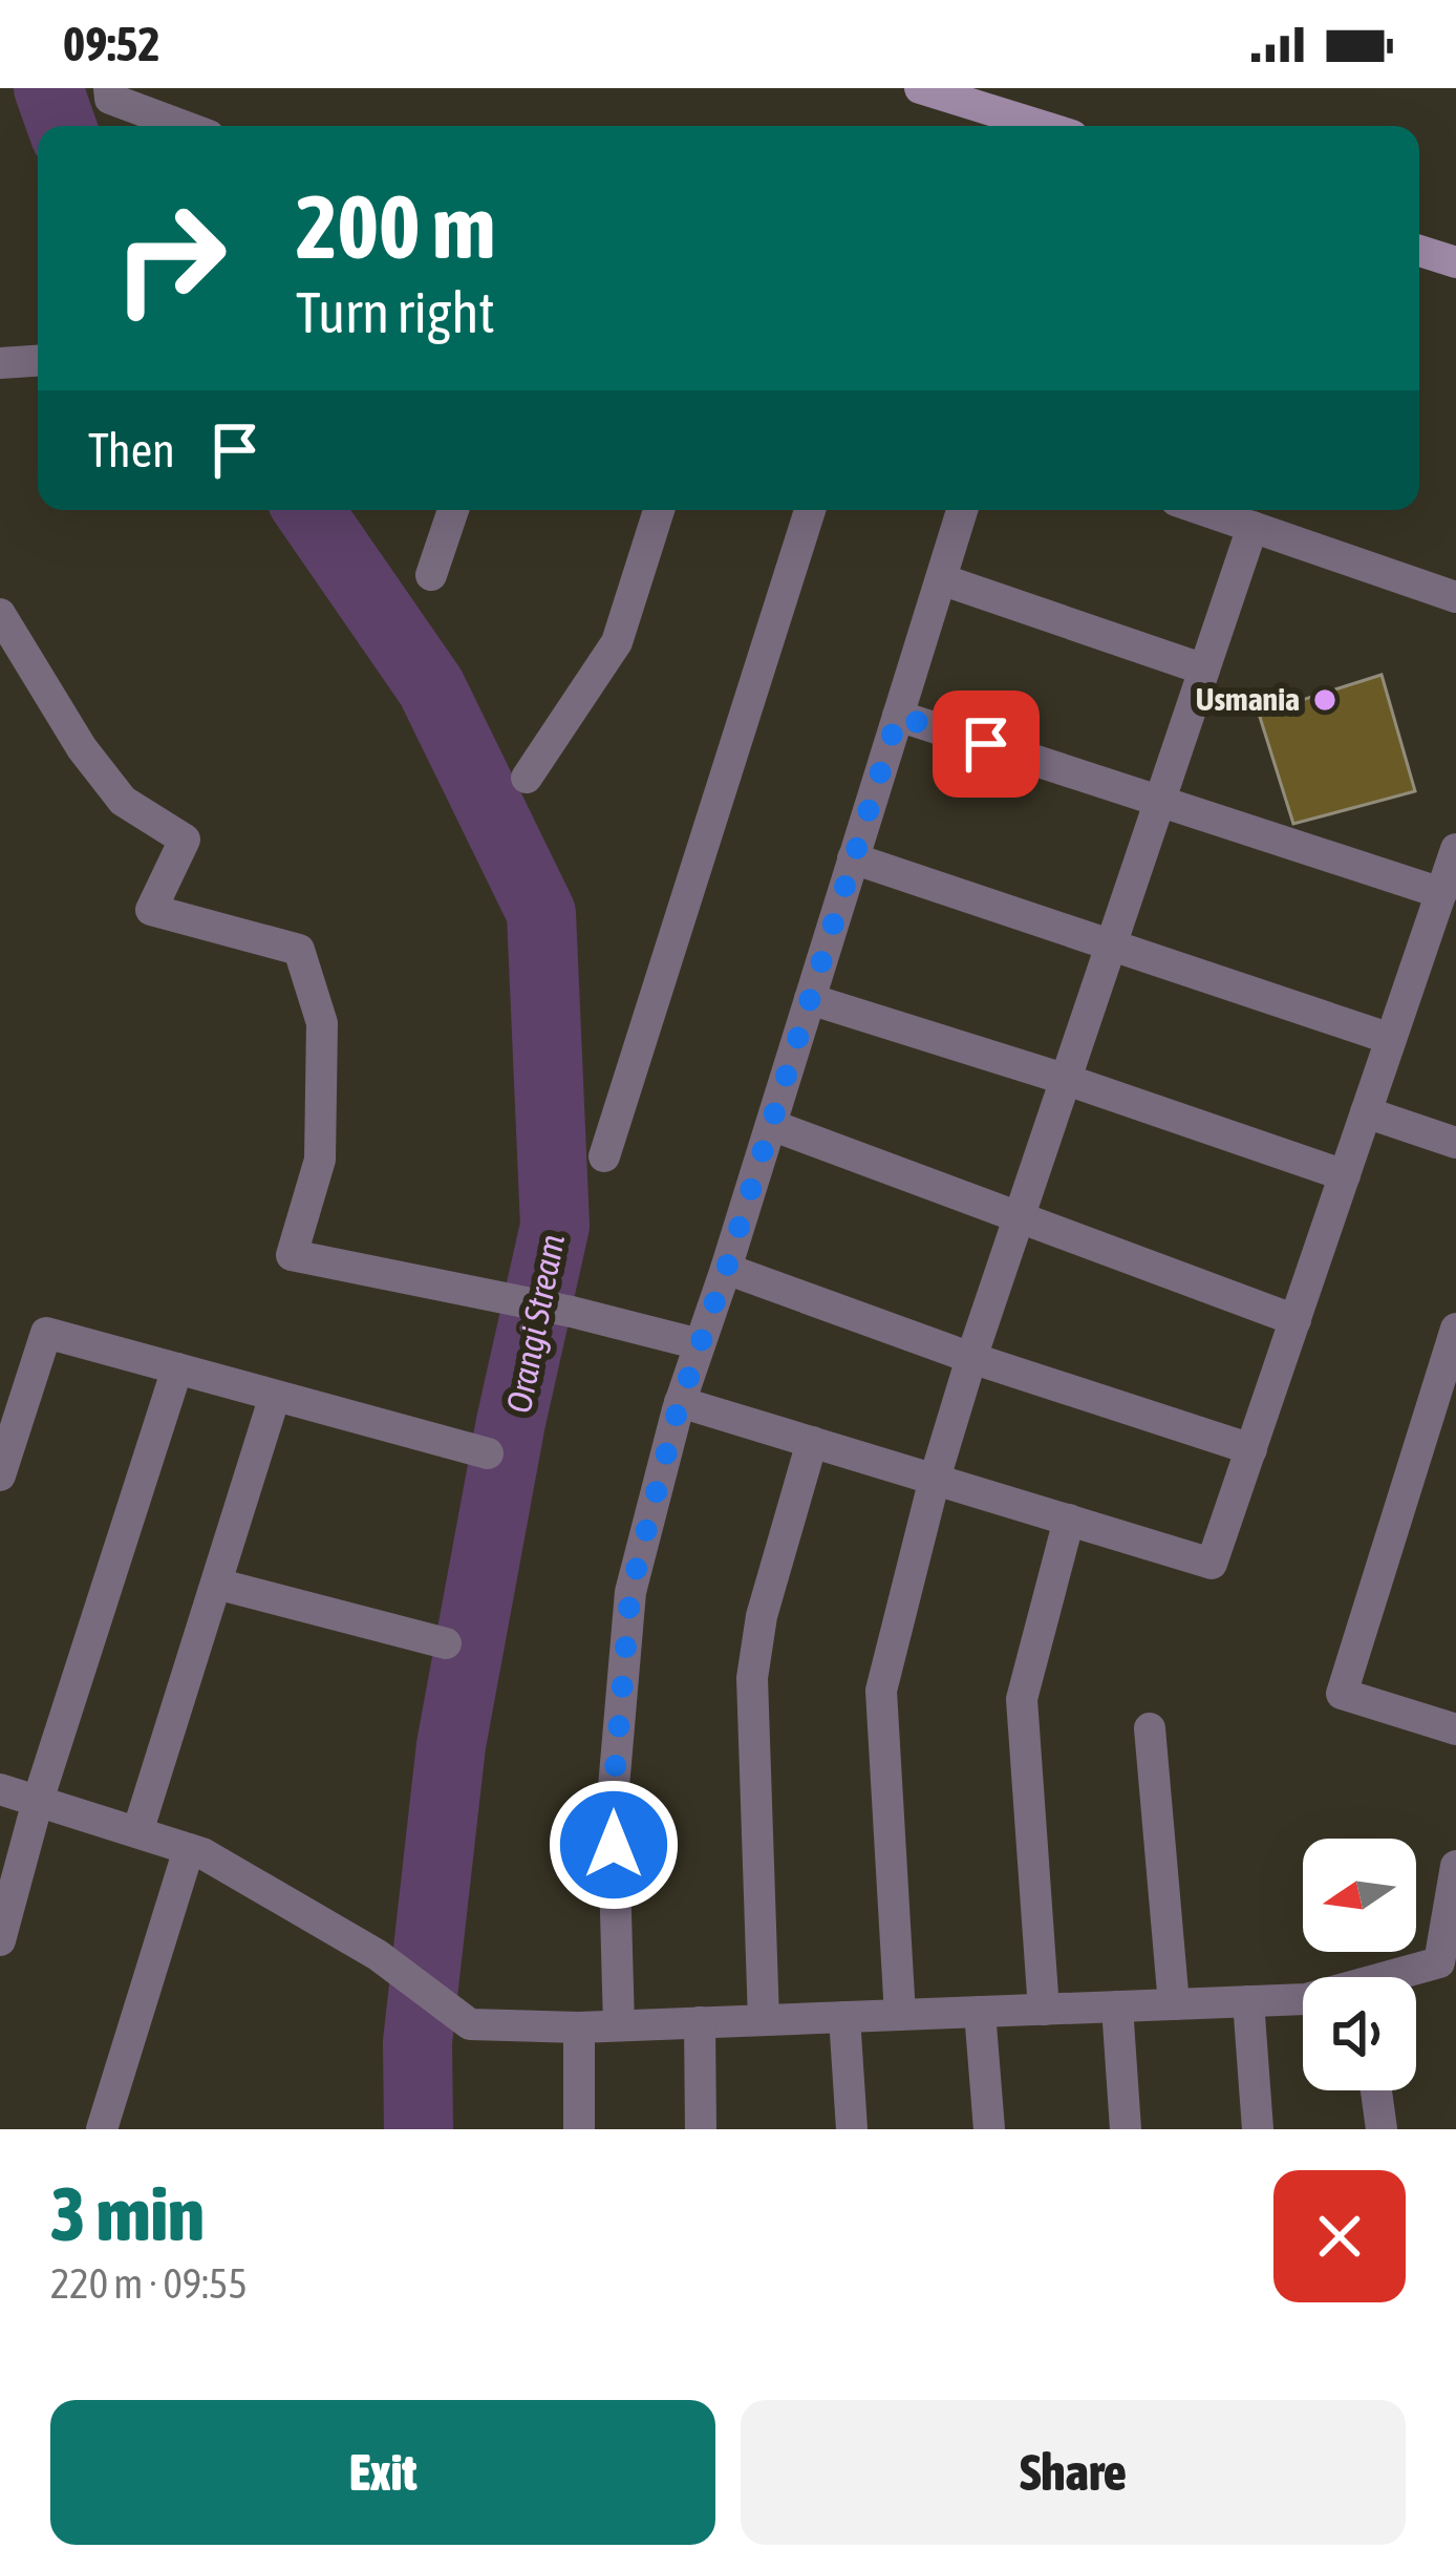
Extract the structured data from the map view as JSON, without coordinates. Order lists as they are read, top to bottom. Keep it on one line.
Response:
{"water":["Orangi Stream"],"places":["Usmania"],"north":"left","page":{"status":"09:52","turn":["200 m","Turn right"],"then":"Then","heading":["3 min","220 m · 09:55"],"buttons":["Exit","Share"]}}
